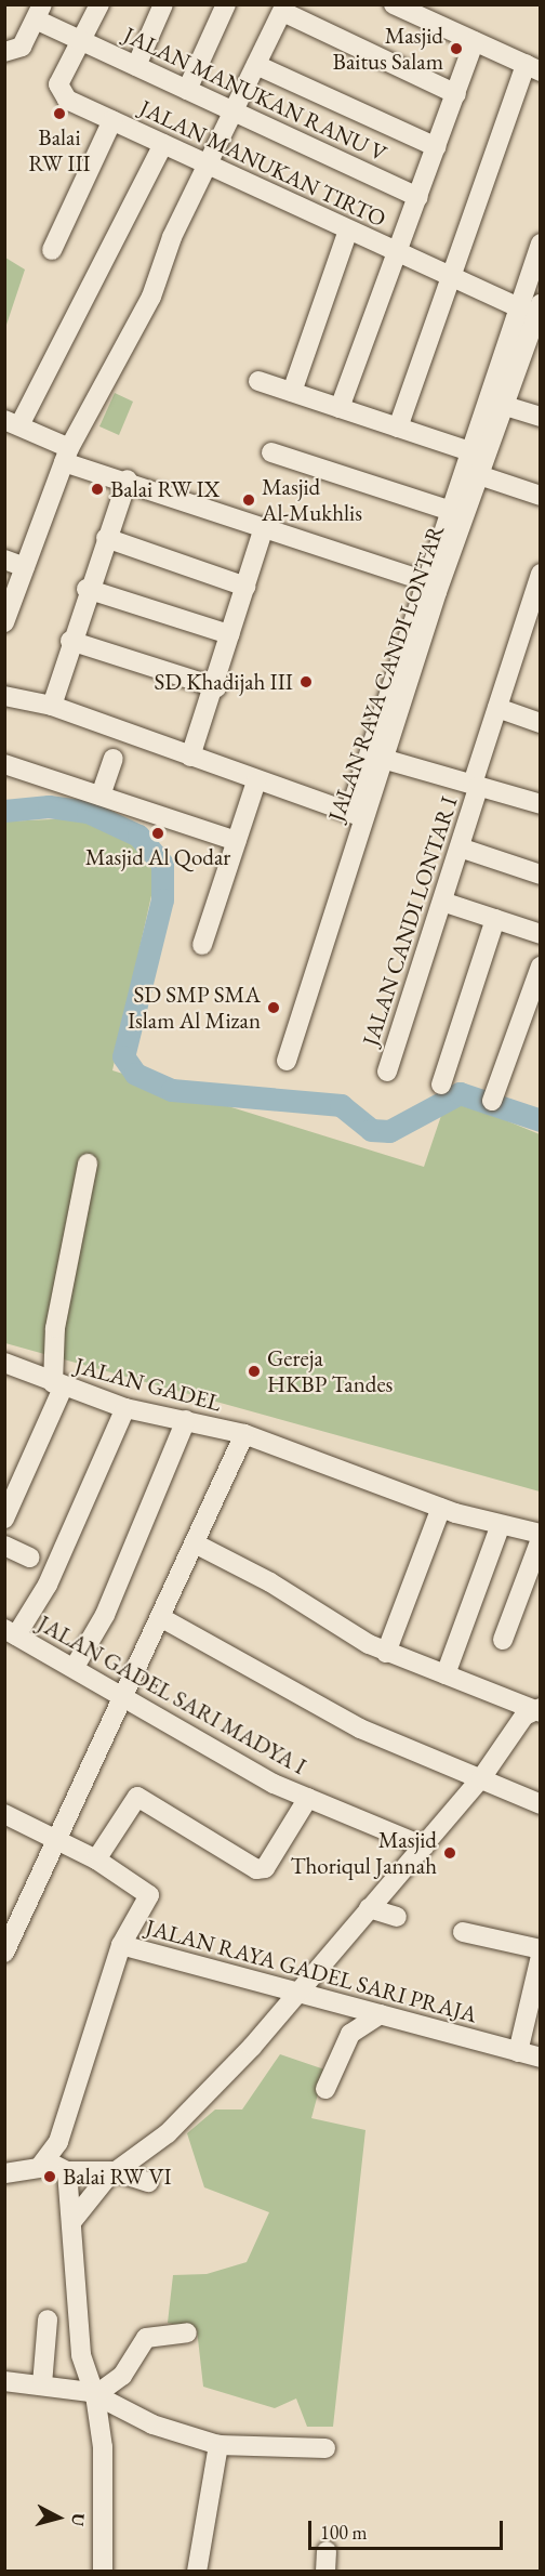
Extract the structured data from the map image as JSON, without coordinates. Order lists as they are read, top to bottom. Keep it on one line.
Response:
{"streets":{"street":["JALAN MANUKAN RANU V","JALAN MANUKAN TIRTO","JALAN RAYA CANDI LONTAR","JALAN CANDI LONTAR I","JALAN GADEL","JALAN GADEL SARI MADYA I","JALAN RAYA GADEL SARI PRAJA"]},"crossings":[["JALAN MANUKAN RANU V","JALAN MANUKAN TIRTO"],["JALAN MANUKAN TIRTO","JALAN RAYA CANDI LONTAR"]],"places":["Masjid Baitus Salam","Balai RW III","Balai RW IX","Masjid Al-Mukhlis","SD Khadijah III","Masjid Al Qodar","SD SMP SMA Islam Al Mizan","Gereja HKBP Tandes","Masjid Thoriqul Jannah","Balai RW VI"],"scale_bar":"100 m","north":"right"}
